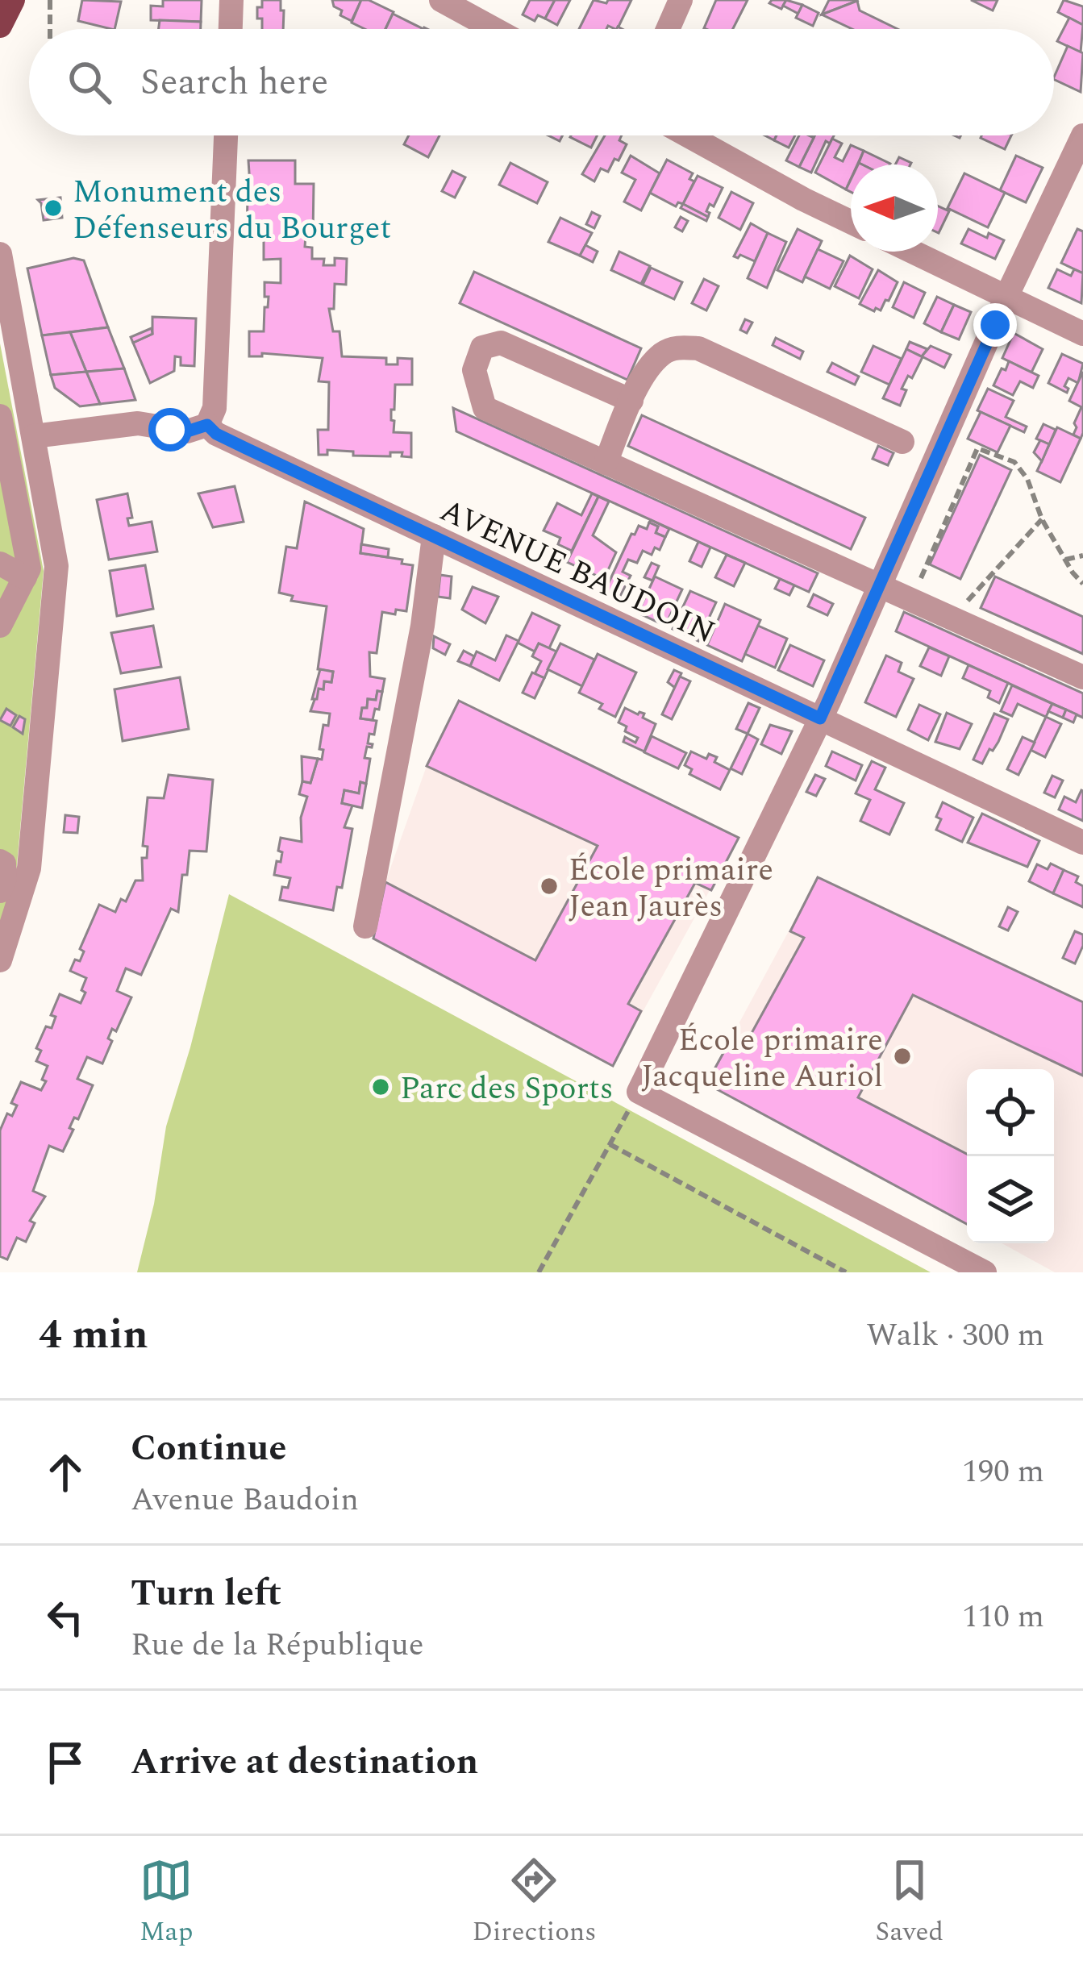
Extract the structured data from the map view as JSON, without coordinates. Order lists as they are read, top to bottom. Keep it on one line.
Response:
{"streets":{"street":["AVENUE BAUDOIN"]},"places":["Monument des Défenseurs du Bourget","École primaire Jean Jaurès","École primaire Jacqueline Auriol","Parc des Sports"],"north":"left","page":{"search":"Search here","heading":["4 min","Walk · 300 m"],"list":[["Continue","Avenue Baudoin","190 m"],["Turn left","Rue de la République","110 m"],"Arrive at destination"],"nav":["Map","Directions","Saved"]}}
